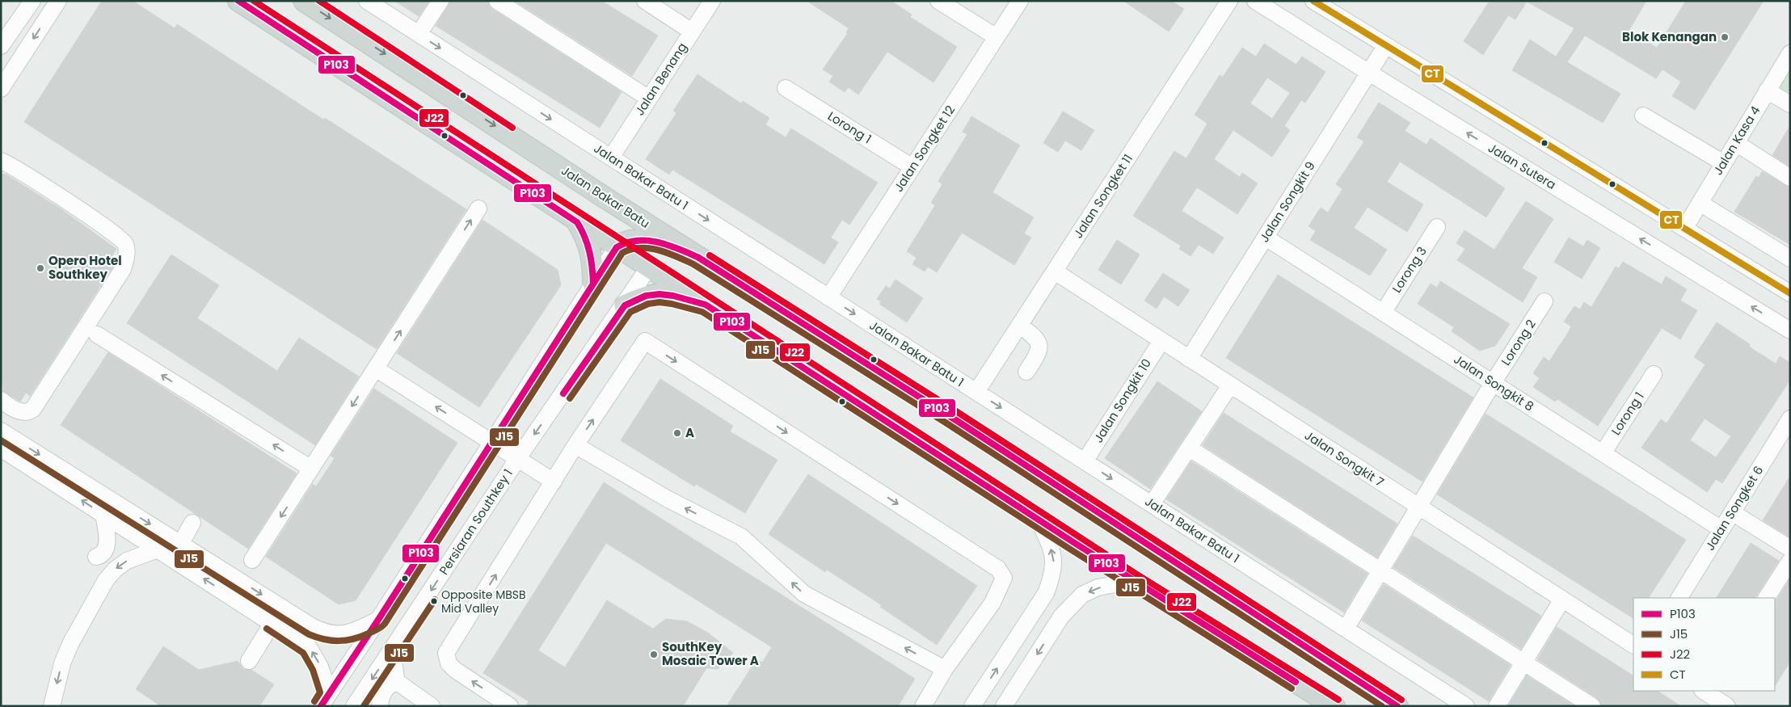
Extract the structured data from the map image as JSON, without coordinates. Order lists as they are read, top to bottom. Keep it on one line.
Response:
{"streets":{"main road":["Jalan Bakar Batu"],"street":["Jalan Benang","Lorong 1","Jalan Kasa 4","Jalan Songket 12","Jalan Sutera","Jalan Bakar Batu 1","Jalan Songket 11","Jalan Songkit 9","Lorong 3","Lorong 2","Jalan Songkit 8","Jalan Songkit 10","Jalan Songkit 7","Jalan Songket 6","Persiaran Southkey 1"]},"crossings":[["Jalan Benang","Jalan Bakar Batu 1"],["Lorong 1","Jalan Songket 12"],["Lorong 1","Jalan Songkit 8"],["Jalan Songket 12","Jalan Bakar Batu 1"],["Jalan Sutera","Jalan Songkit 9"],["Jalan Bakar Batu 1","Jalan Songket 11"],["Jalan Bakar Batu 1","Lorong 2"],["Jalan Bakar Batu 1","Jalan Songkit 10"],["Jalan Songket 11","Jalan Songkit 7"],["Jalan Songkit 9","Jalan Songkit 8"],["Jalan Songkit 9","Jalan Songkit 7"],["Lorong 3","Jalan Songkit 8"],["Lorong 2","Jalan Songkit 8"],["Lorong 2","Jalan Songkit 7"],["Jalan Songkit 8","Jalan Songket 6"],["Jalan Songkit 10","Jalan Songkit 7"]],"one_way":["Jalan Bakar Batu 1"],"places":["Blok Kenangan","Opero Hotel Southkey","A","Opposite MBSB Mid Valley","SouthKey Mosaic Tower A"],"lines":["transit line P103","transit line J22","transit line CT","transit line J15"],"legend":["P103","J15","J22","CT"]}
